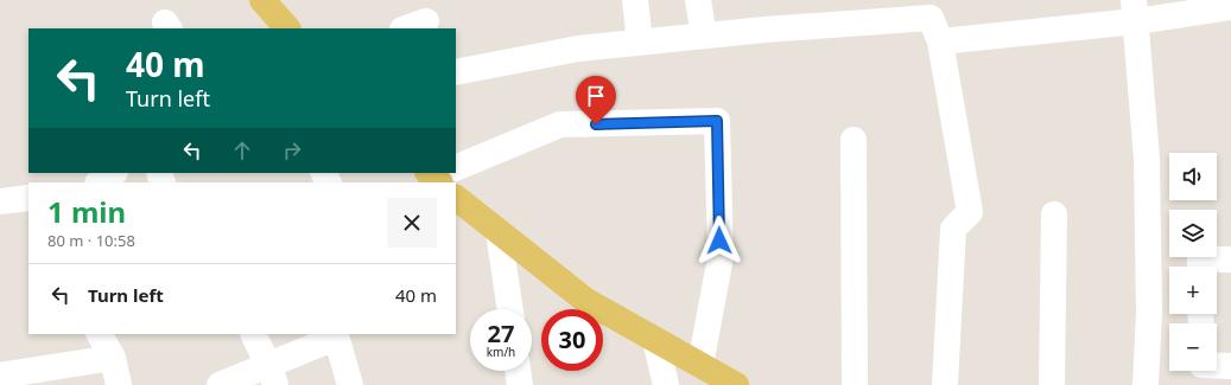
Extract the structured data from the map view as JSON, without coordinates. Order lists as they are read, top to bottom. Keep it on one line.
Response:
{"page":{"turn":["40 m","Turn left"],"map_buttons":["+","−"],"heading":["1 min","80 m · 10:58"],"list":[{"name":"Turn left","value":"40 m"}],"speed":"27 km/h","limit":"30"}}
